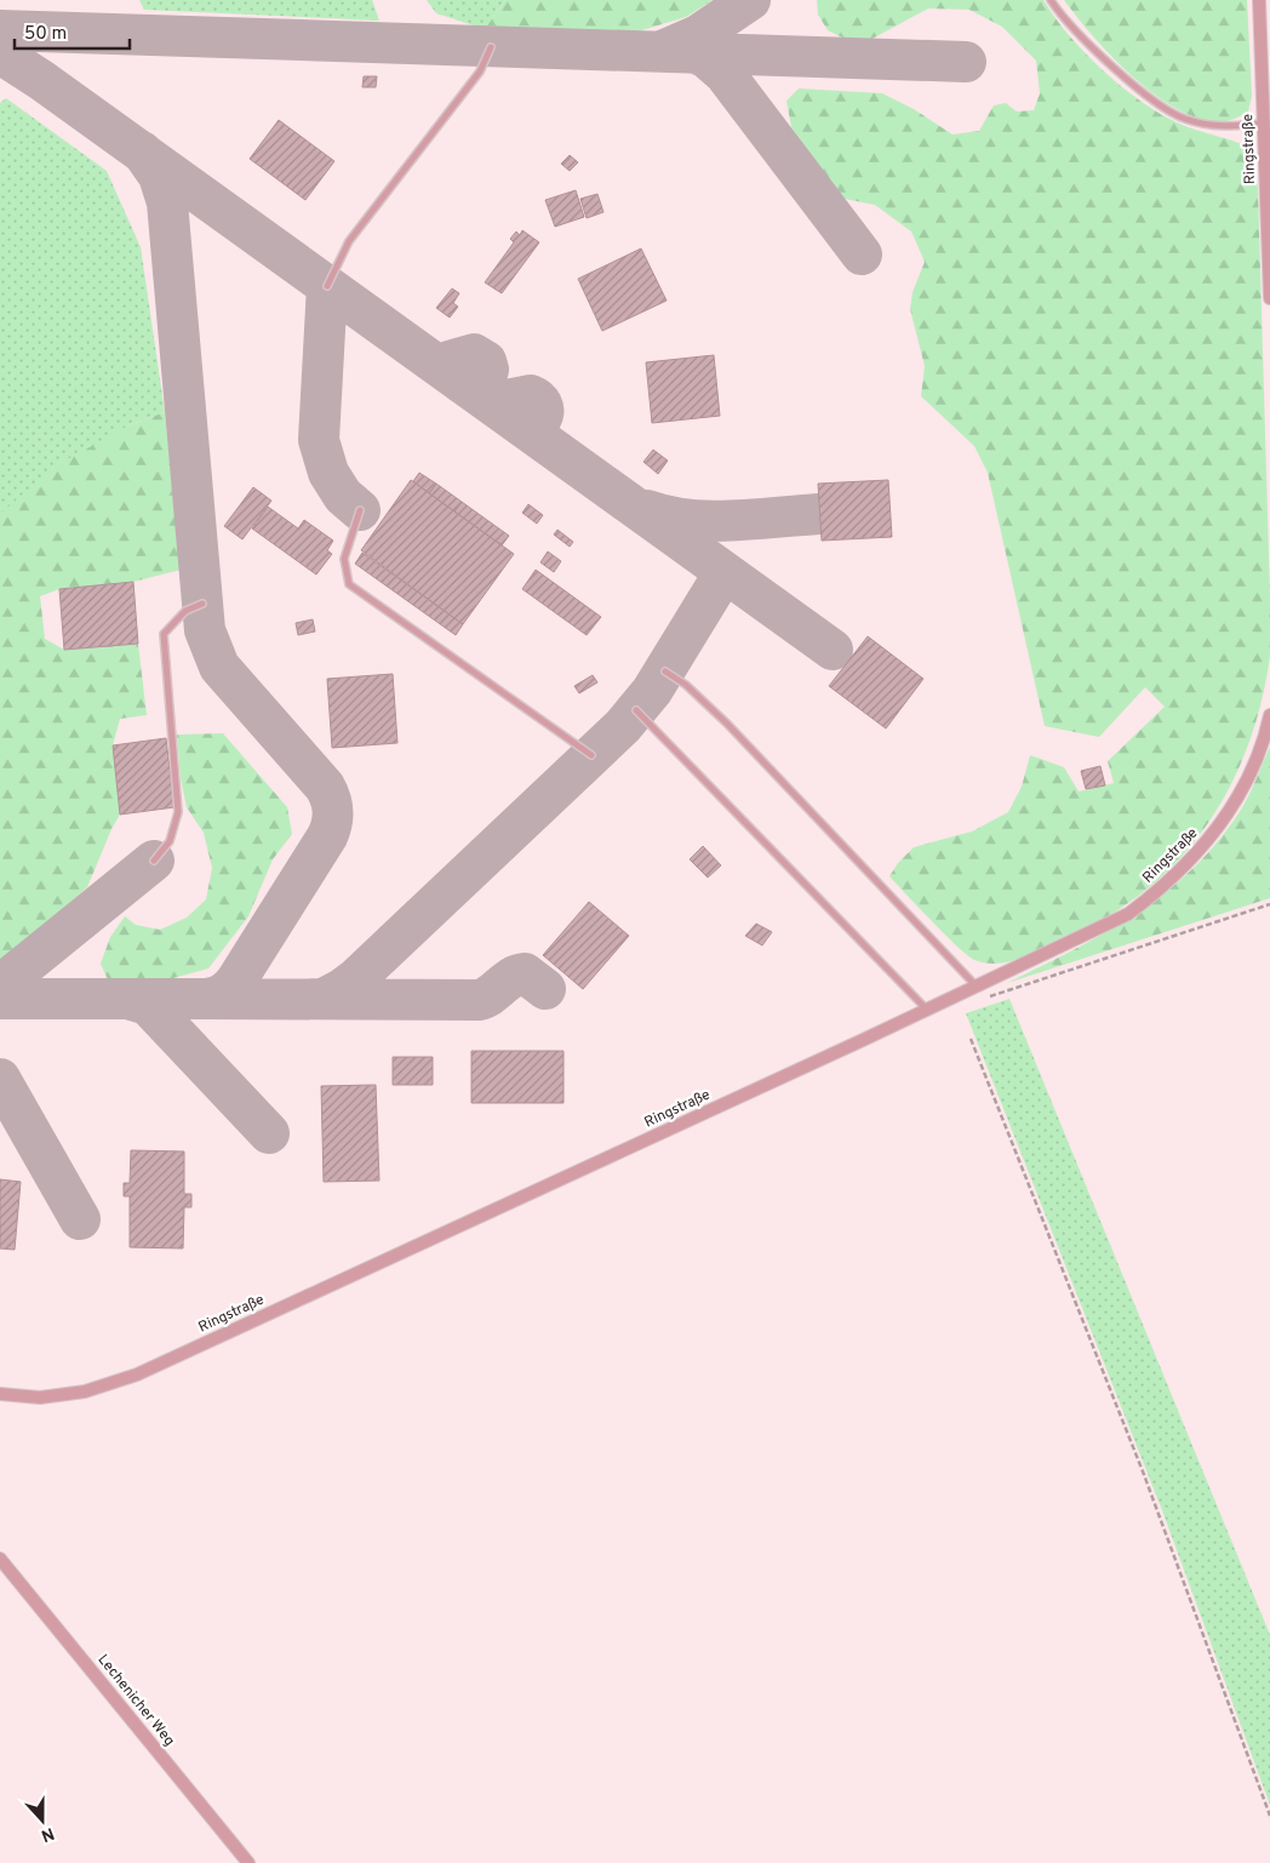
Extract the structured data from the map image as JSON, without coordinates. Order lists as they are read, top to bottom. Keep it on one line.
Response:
{"streets":{"street":["Ringstraße","Lechenicher Weg"]},"scale_bar":"50 m","north":"bottom"}
